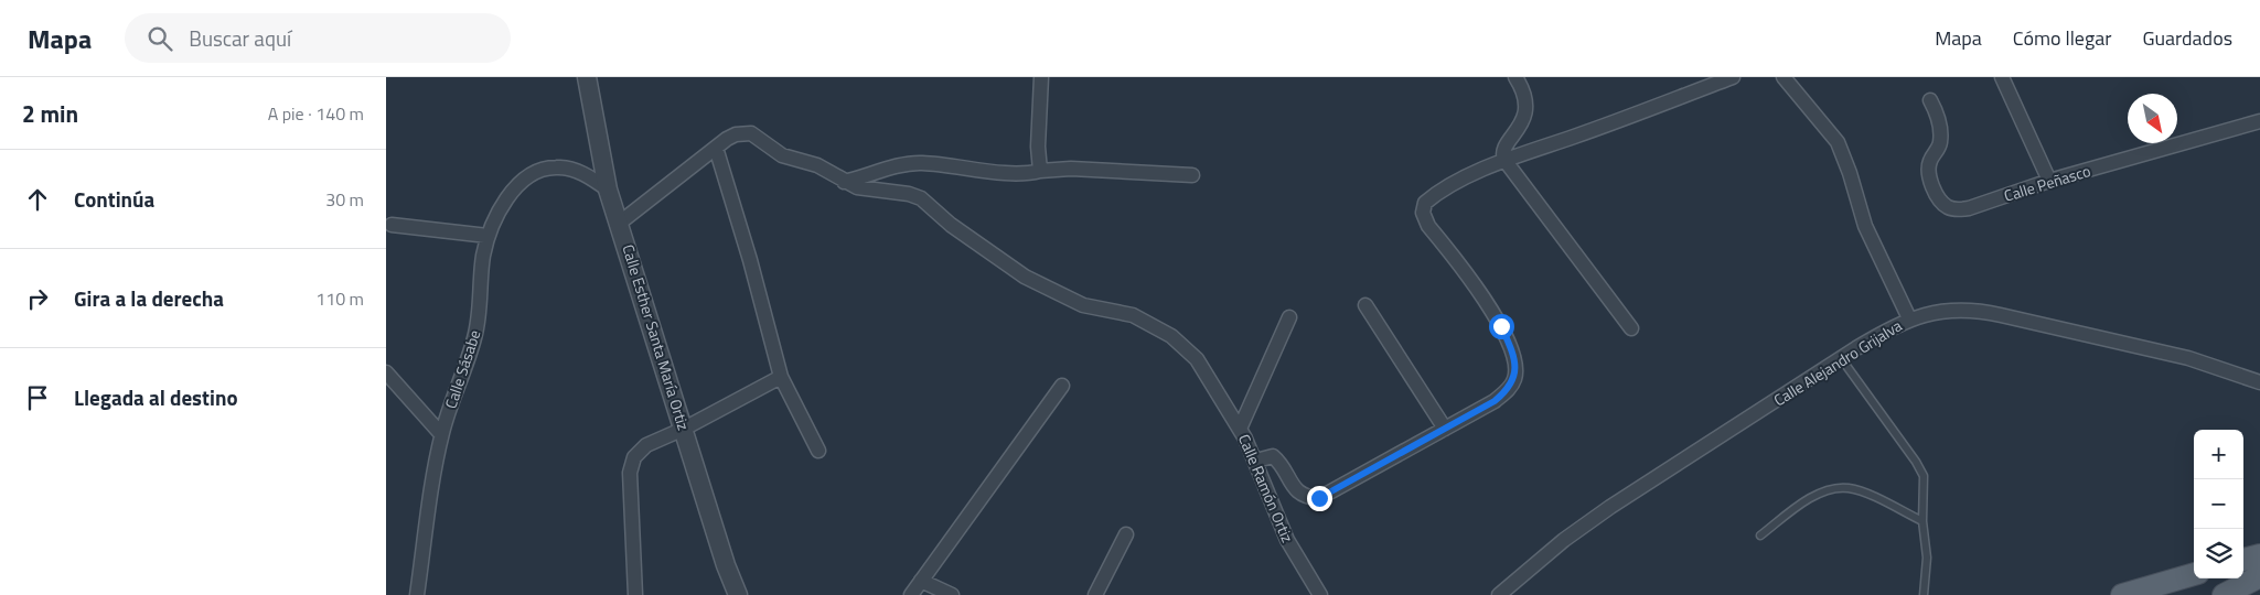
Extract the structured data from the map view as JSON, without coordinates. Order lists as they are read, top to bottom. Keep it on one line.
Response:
{"streets":{"street":["Calle Peñasco","Calle Esther Santa María Ortiz","Calle Alejandro Grijalva","Calle Sásabe","Calle Ramón Ortiz"]},"crossings":[["Calle Esther Santa María Ortiz","Calle Sásabe"]],"north":"bottom right","page":{"header":"Mapa","search":"Buscar aquí","nav":["Mapa","Cómo llegar","Guardados"],"heading":["2 min","A pie · 140 m"],"list":[["Continúa","30 m"],["Gira a la derecha","110 m"],"Llegada al destino"],"map_buttons":["+","−"]}}
